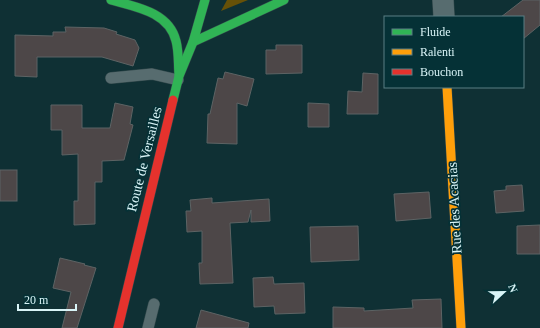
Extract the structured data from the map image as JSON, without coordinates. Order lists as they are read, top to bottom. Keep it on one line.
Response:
{"streets":{"main road":["Route de Versailles","Rue des Acacias"]},"legend":["Fluide","Ralenti","Bouchon"],"scale_bar":"20 m","north":"right"}
